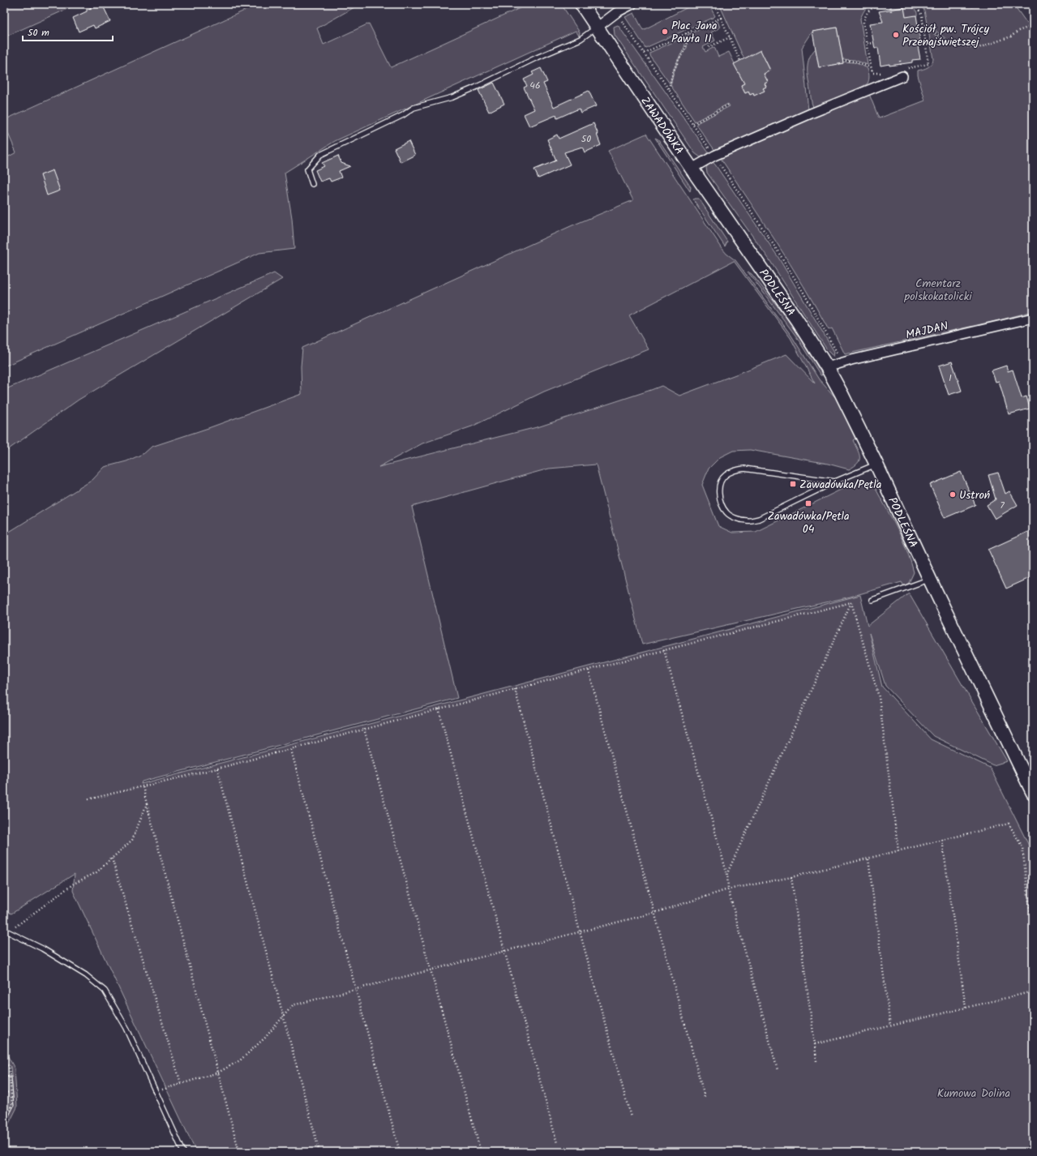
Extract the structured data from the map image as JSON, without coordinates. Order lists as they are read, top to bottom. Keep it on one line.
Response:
{"streets":{"main road":["ZAWADÓWKA","PODLEŚNA"],"street":["MAJDAN"]},"crossings":[["ZAWADÓWKA","PODLEŚNA"],["PODLEŚNA","MAJDAN"]],"parks":["Cmentarz polskokatolicki","Kumowa Dolina"],"places":{"other":["Plac Jana Pawła II","Kościół pw. Trójcy Przenajświętszej","Ustroń"],"transit":["Zawadówka/Pętla","Zawadówka/Pętla 04"]},"house_numbers":["46","50","1","7"],"scale_bar":"50 m"}
